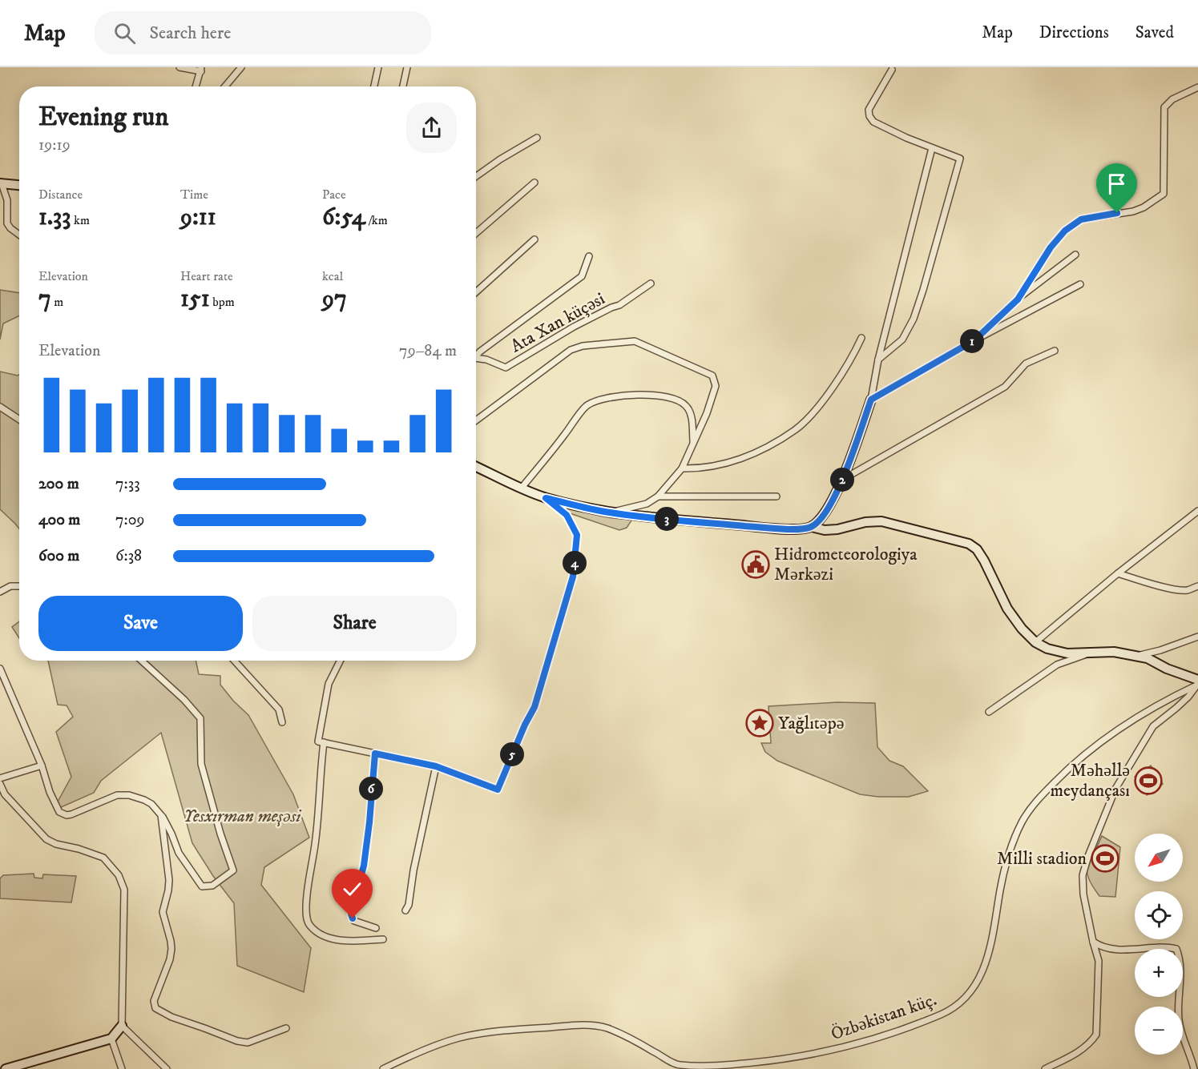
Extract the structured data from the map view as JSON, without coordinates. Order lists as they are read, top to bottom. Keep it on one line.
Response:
{"streets":{"street":["Ata Xan küçəsi","Özbəkistan küç."]},"parks":["Yesxırman meşəsi"],"places":{"public building":["Hidrometeorologiya Mərkəzi"],"place":["Yağlıtəpə"],"sports":["Məhəllə meydançası","Milli stadion"]},"north":"bottom left","page":{"header":"Map","search":"Search here","nav":["Map","Directions","Saved"],"heading":["Evening run","19:19"],"stats":[["Distance","1.33 km"],["Time","9:11"],["Pace","6:54 /km"],["Elevation","7 m"],["Heart rate","151 bpm"],["kcal","97"]],"pins":["1","2","3","4","5","6"],"chart":["Elevation","79–84 m"],"list":[{"name":"200 m","note":"7:33"},{"name":"400 m","note":"7:09"},{"name":"600 m","note":"6:38"}],"buttons":["Save","Share"],"map_buttons":["+","−"]}}
